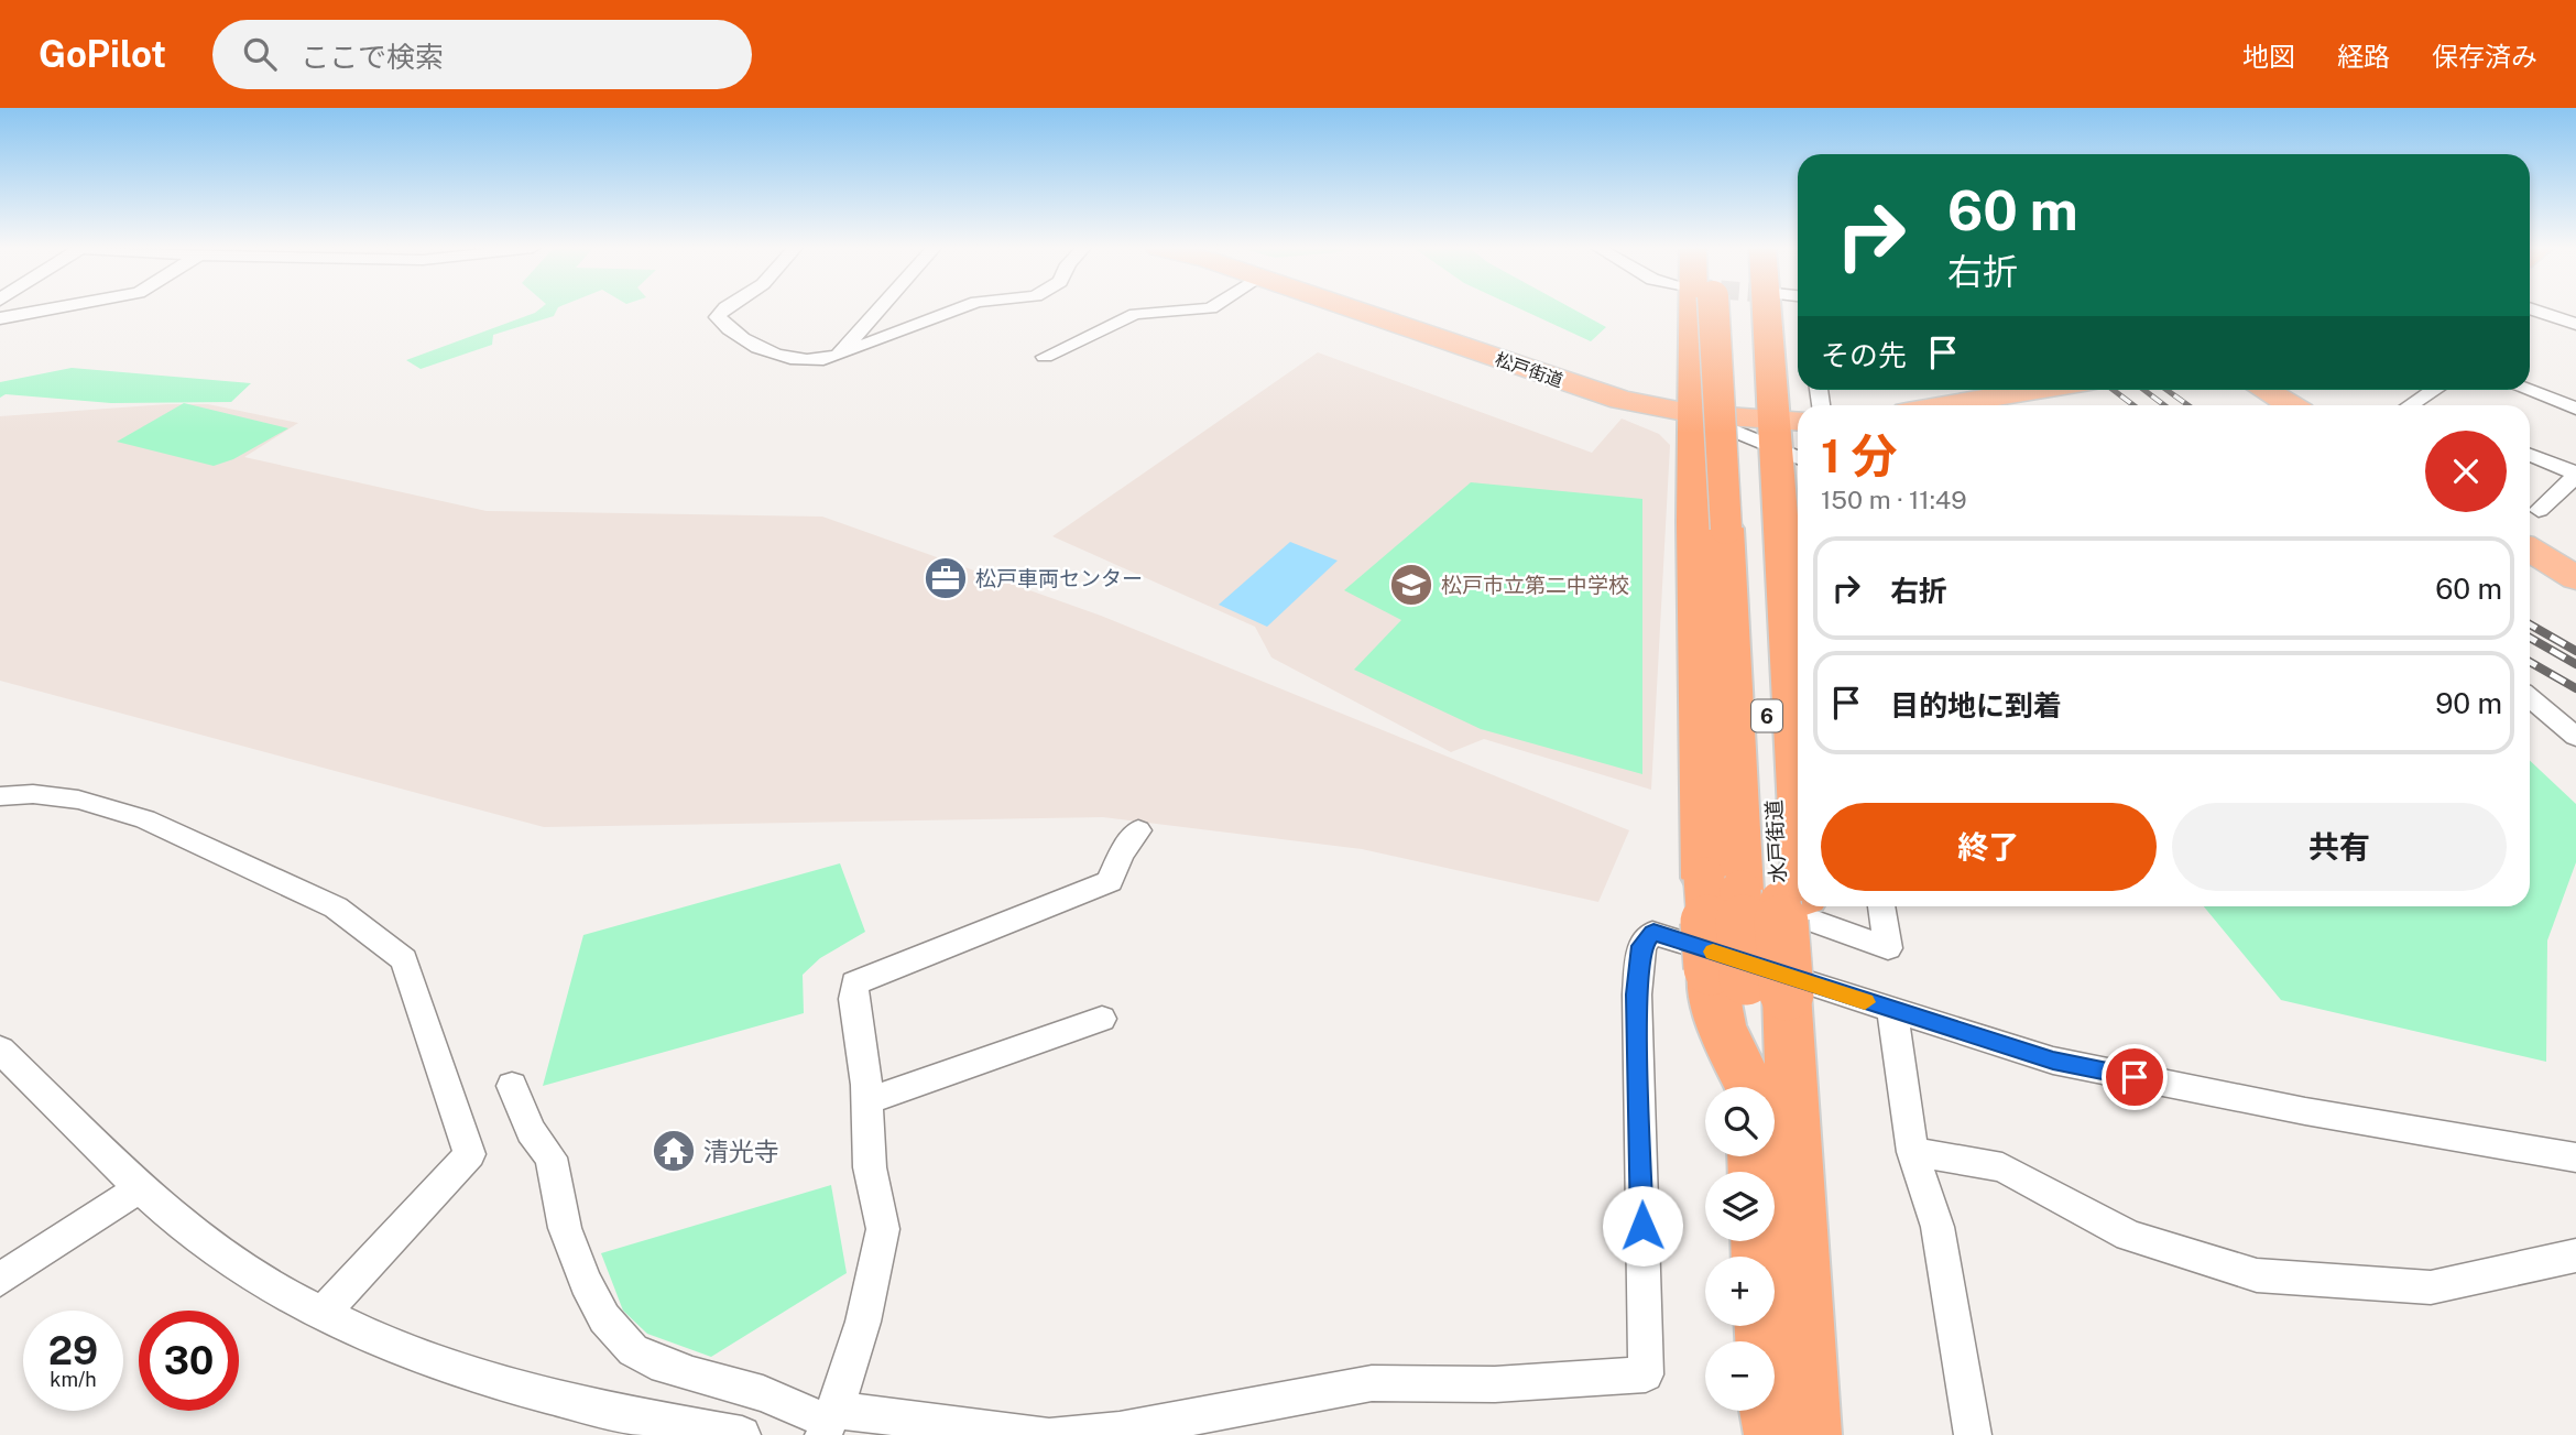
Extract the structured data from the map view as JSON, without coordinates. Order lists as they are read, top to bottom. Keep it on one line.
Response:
{"streets":{"highway":["6","水戸街道"],"main road":["松戸街道"]},"places":{"office":["松戸車両センター"],"school or university":["松戸市立第二中学校"],"temple":["清光寺"]},"page":{"header":"GoPilot","search":"ここで検索","nav":["地図","経路","保存済み"],"turn":["60 m","右折"],"then":"その先","heading":["1 分","150 m · 11:49"],"list":[{"name":"右折","value":"60 m"},{"name":"目的地に到着","value":"90 m"}],"buttons":["終了","共有"],"map_buttons":["+","−"],"speed":"29 km/h","limit":"30"}}
